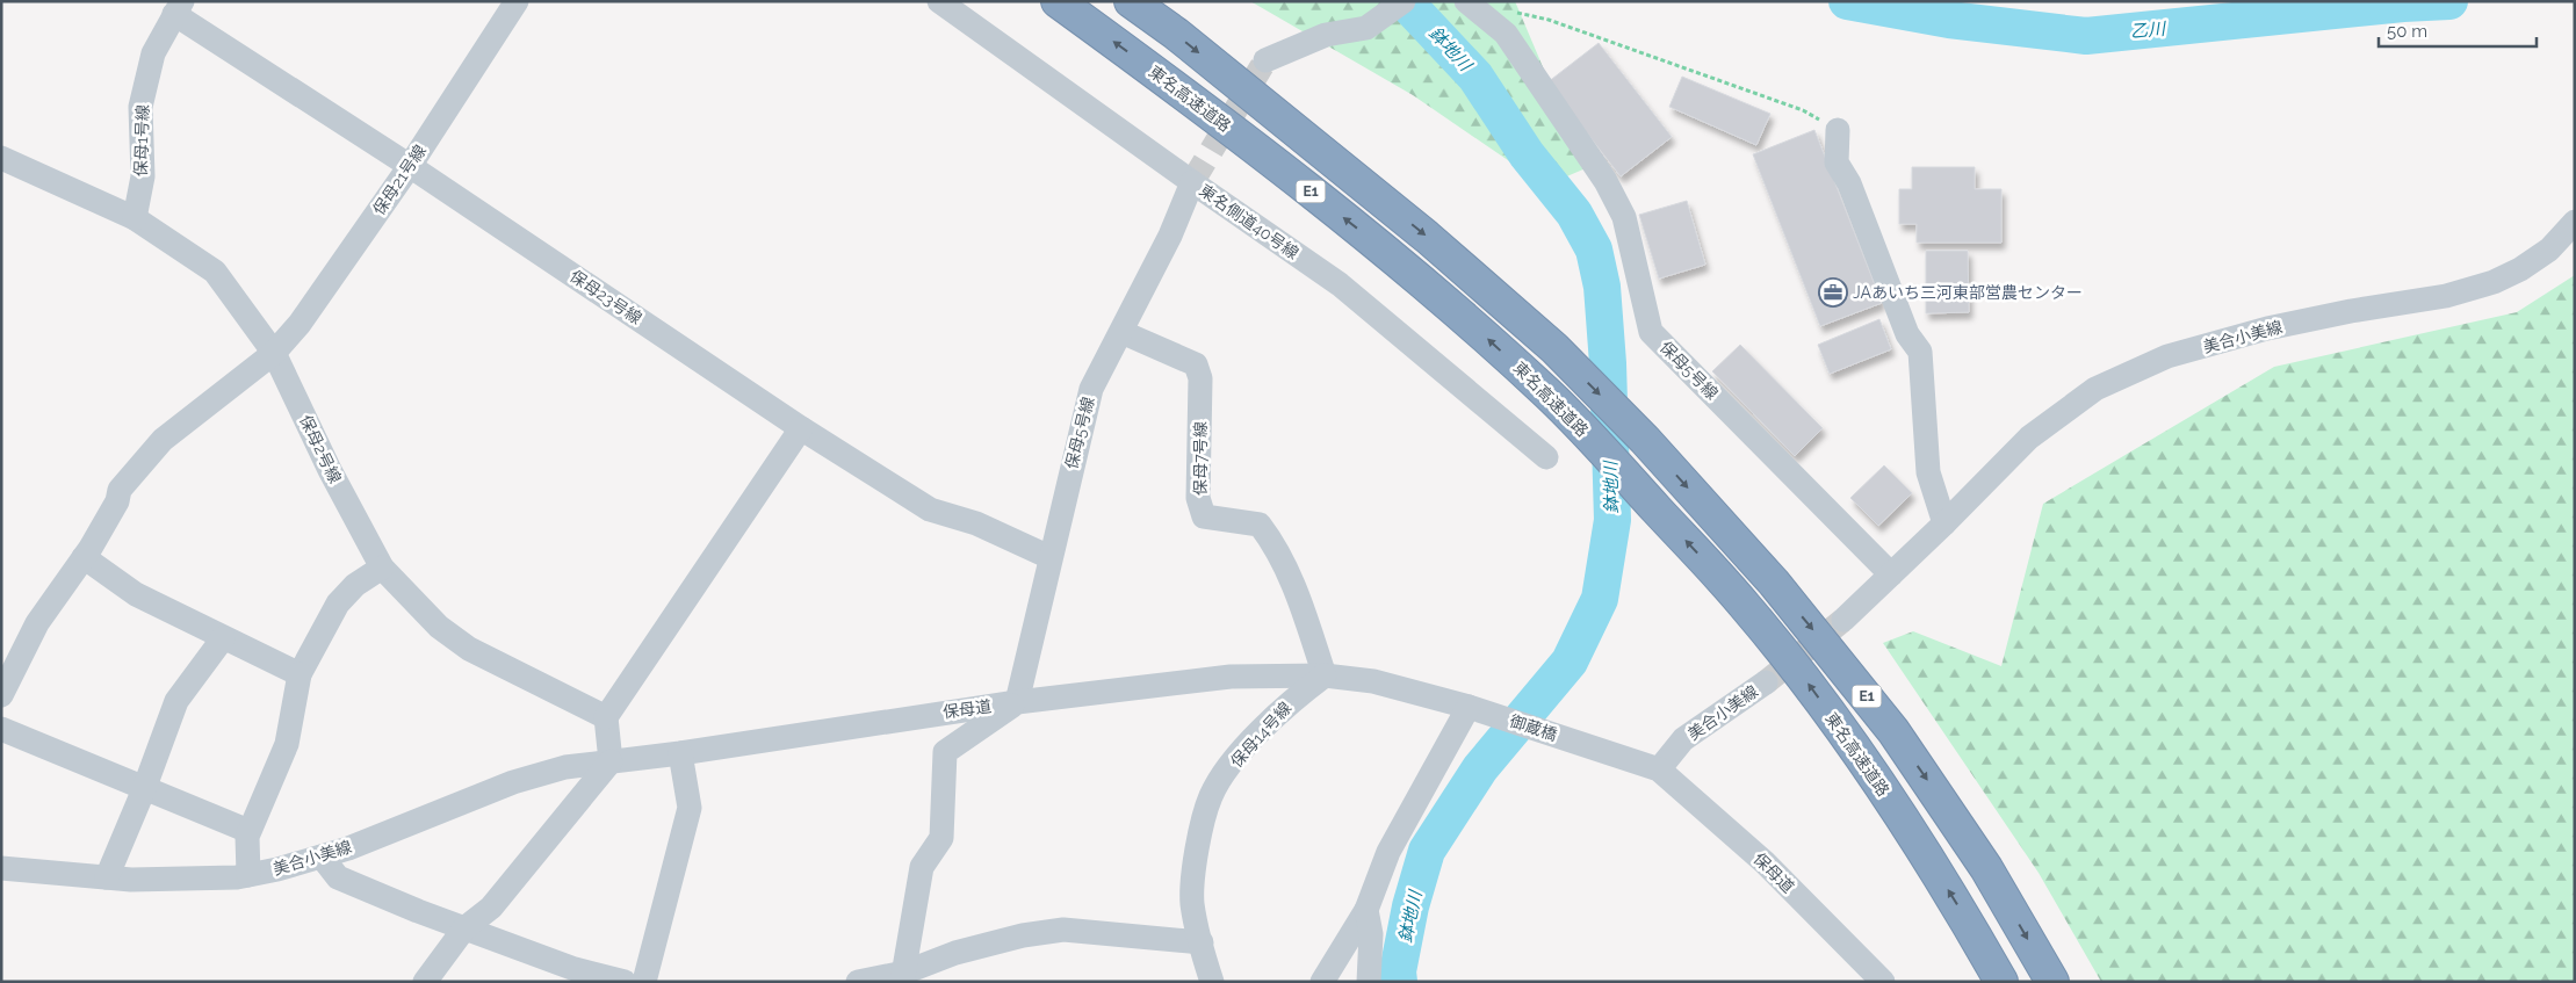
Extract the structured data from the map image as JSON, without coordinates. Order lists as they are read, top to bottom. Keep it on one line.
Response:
{"streets":{"highway":["東名高速道路","E1"],"street":["保母1号線","保母21号線","東名側道40号線","保母23号線","美合小美線","保母5号線","保母2号線","保母7号線","保母道","御蔵橋","保母14号線"]},"crossings":[["保母1号線","保母23号線"],["保母1号線","保母2号線"],["保母21号線","保母23号線"],["保母21号線","保母2号線"],["東名側道40号線","保母5号線"],["保母23号線","保母5号線"],["美合小美線","保母5号線"],["美合小美線","保母道"],["美合小美線","御蔵橋"],["保母5号線","保母7号線"],["保母5号線","保母道"],["保母7号線","保母道"],["保母7号線","御蔵橋"],["保母7号線","保母14号線"],["保母道","御蔵橋"],["保母道","保母14号線"],["御蔵橋","保母14号線"]],"water":["乙川","鉢地川"],"places":{"office":["JAあいち三河東部営農センター"]},"scale_bar":"50 m"}
